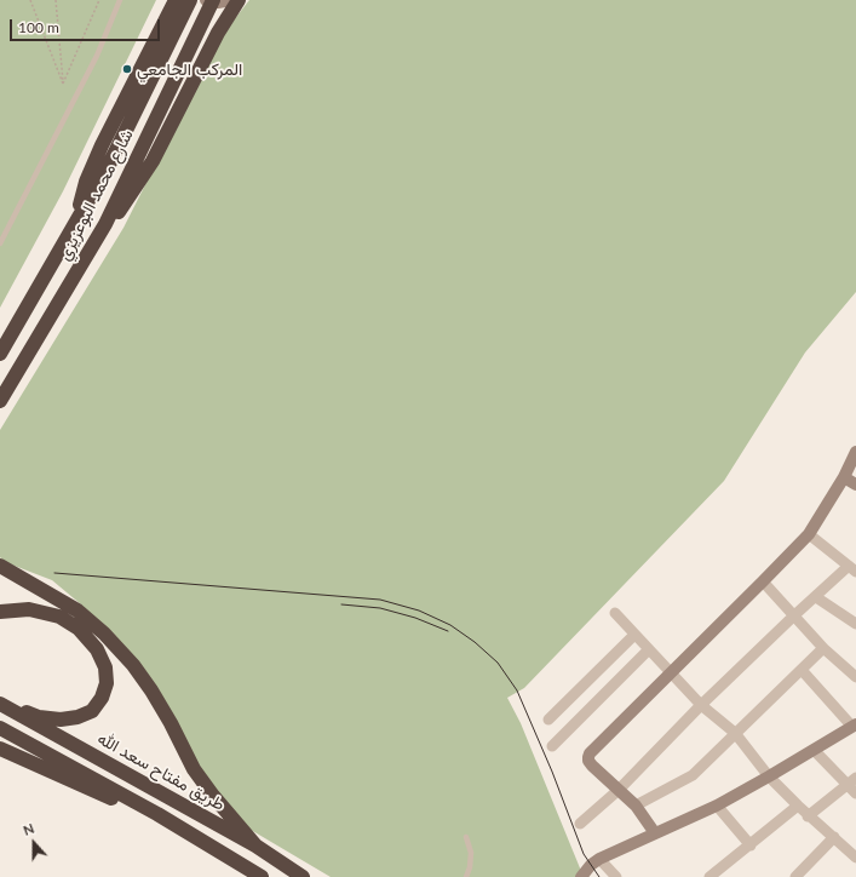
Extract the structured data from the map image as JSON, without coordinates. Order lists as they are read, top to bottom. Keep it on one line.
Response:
{"streets":{"highway":["شارع محمد البوعزيزي","طريق مفتاح سعد الله"]},"places":["المركب الجامعي"],"scale_bar":"100 m","north":"top"}
